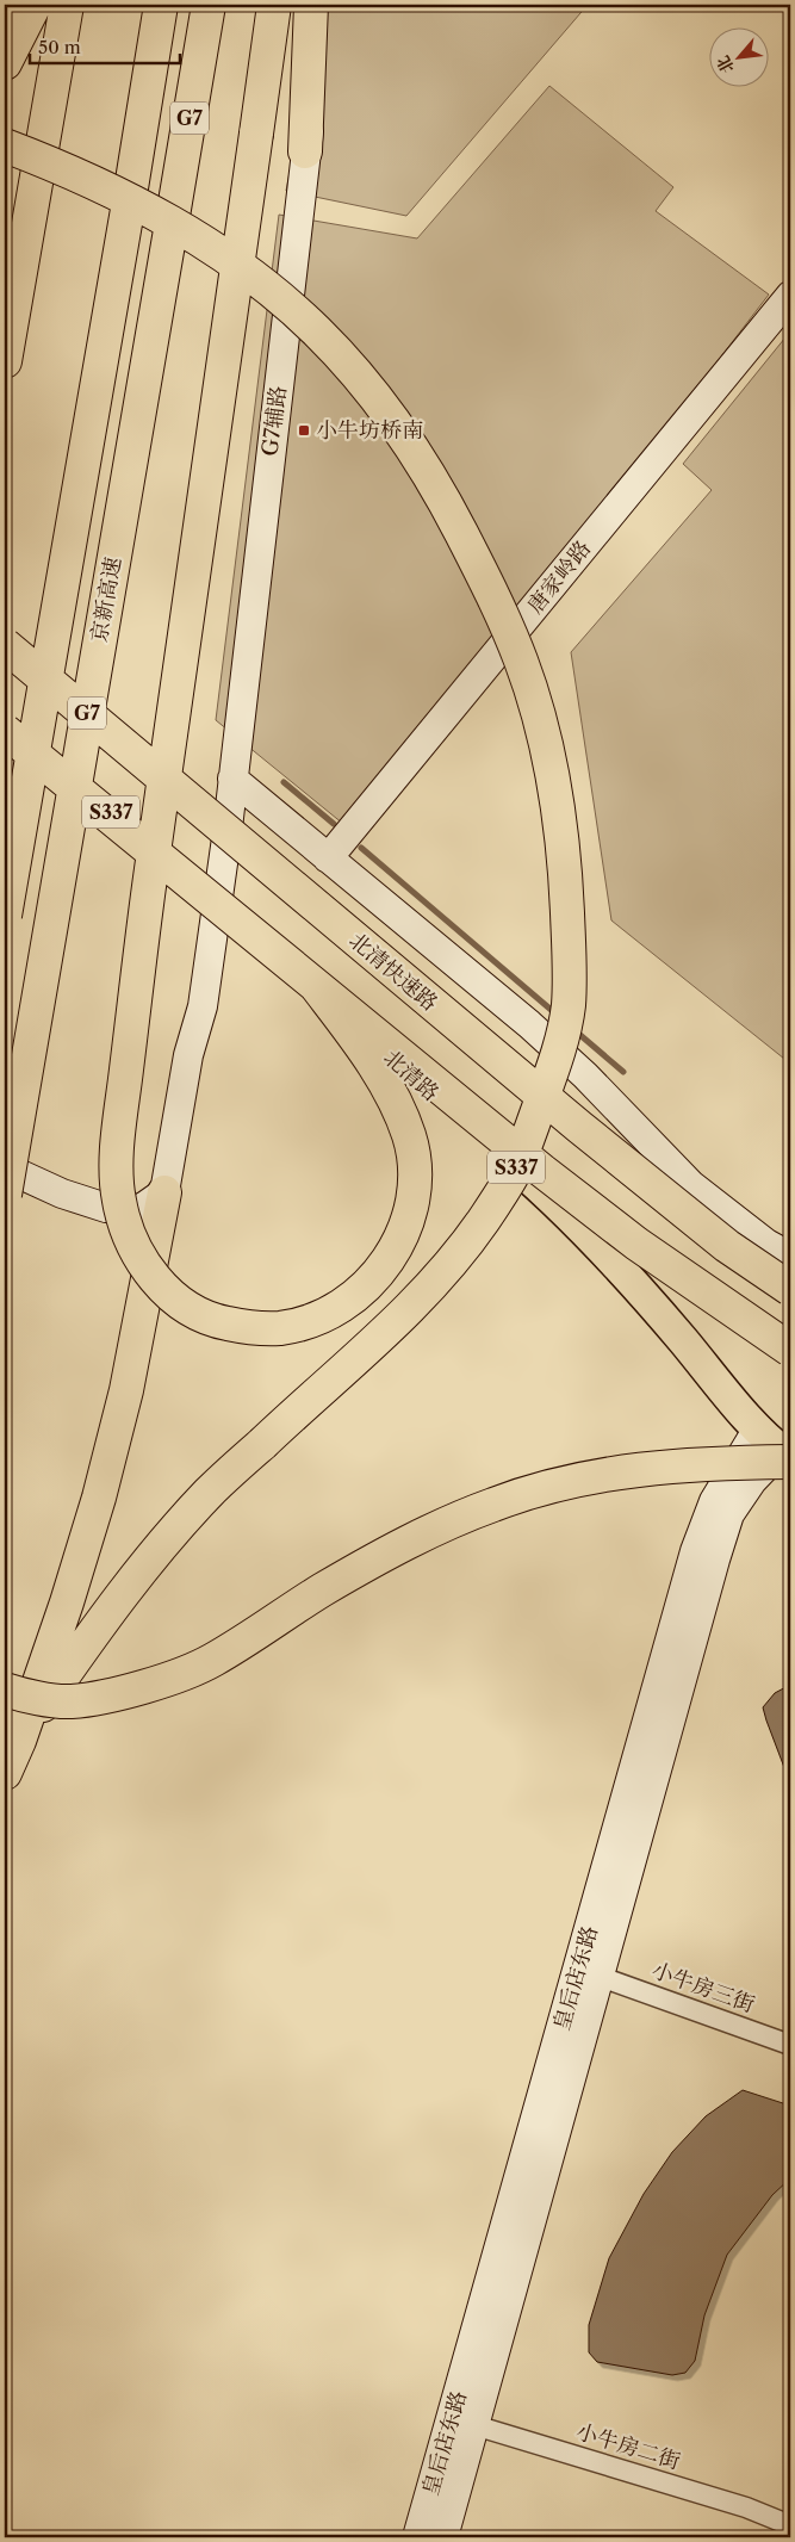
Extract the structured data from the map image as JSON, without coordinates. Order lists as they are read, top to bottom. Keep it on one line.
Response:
{"streets":{"highway":["G7","京新高速","北清快速路"],"main road":["S337","北清路"],"street":["G7辅路","唐家岭路","皇后店东路","小牛房三街","小牛房二街"]},"crossings":[["G7辅路","北清路"],["北清路","皇后店东路"],["皇后店东路","小牛房三街"],["皇后店东路","小牛房二街"]],"places":{"transit":["小牛坊桥南"]},"scale_bar":"50 m","north":"bottom left"}
